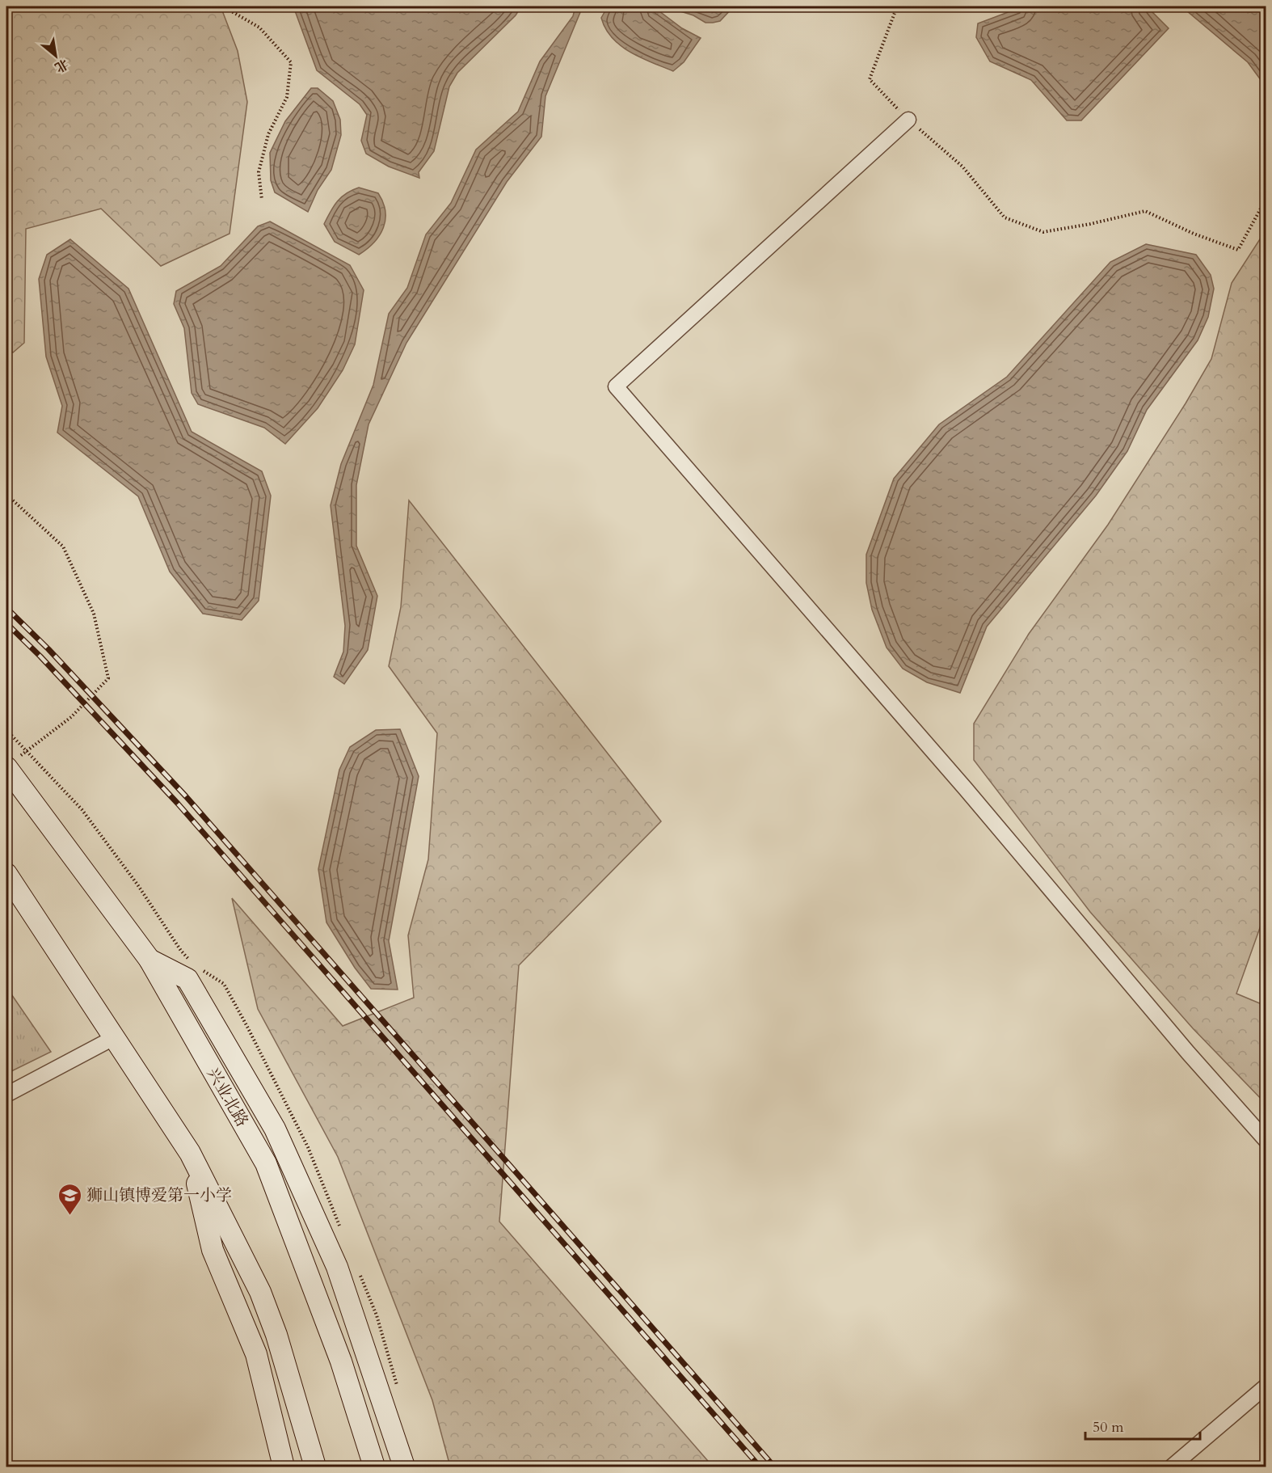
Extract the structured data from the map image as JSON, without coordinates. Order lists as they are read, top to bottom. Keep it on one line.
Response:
{"streets":{"main road":["兴业北路"]},"places":{"school or university":["狮山镇博爱第一小学"]},"scale_bar":"50 m","north":"bottom right"}
